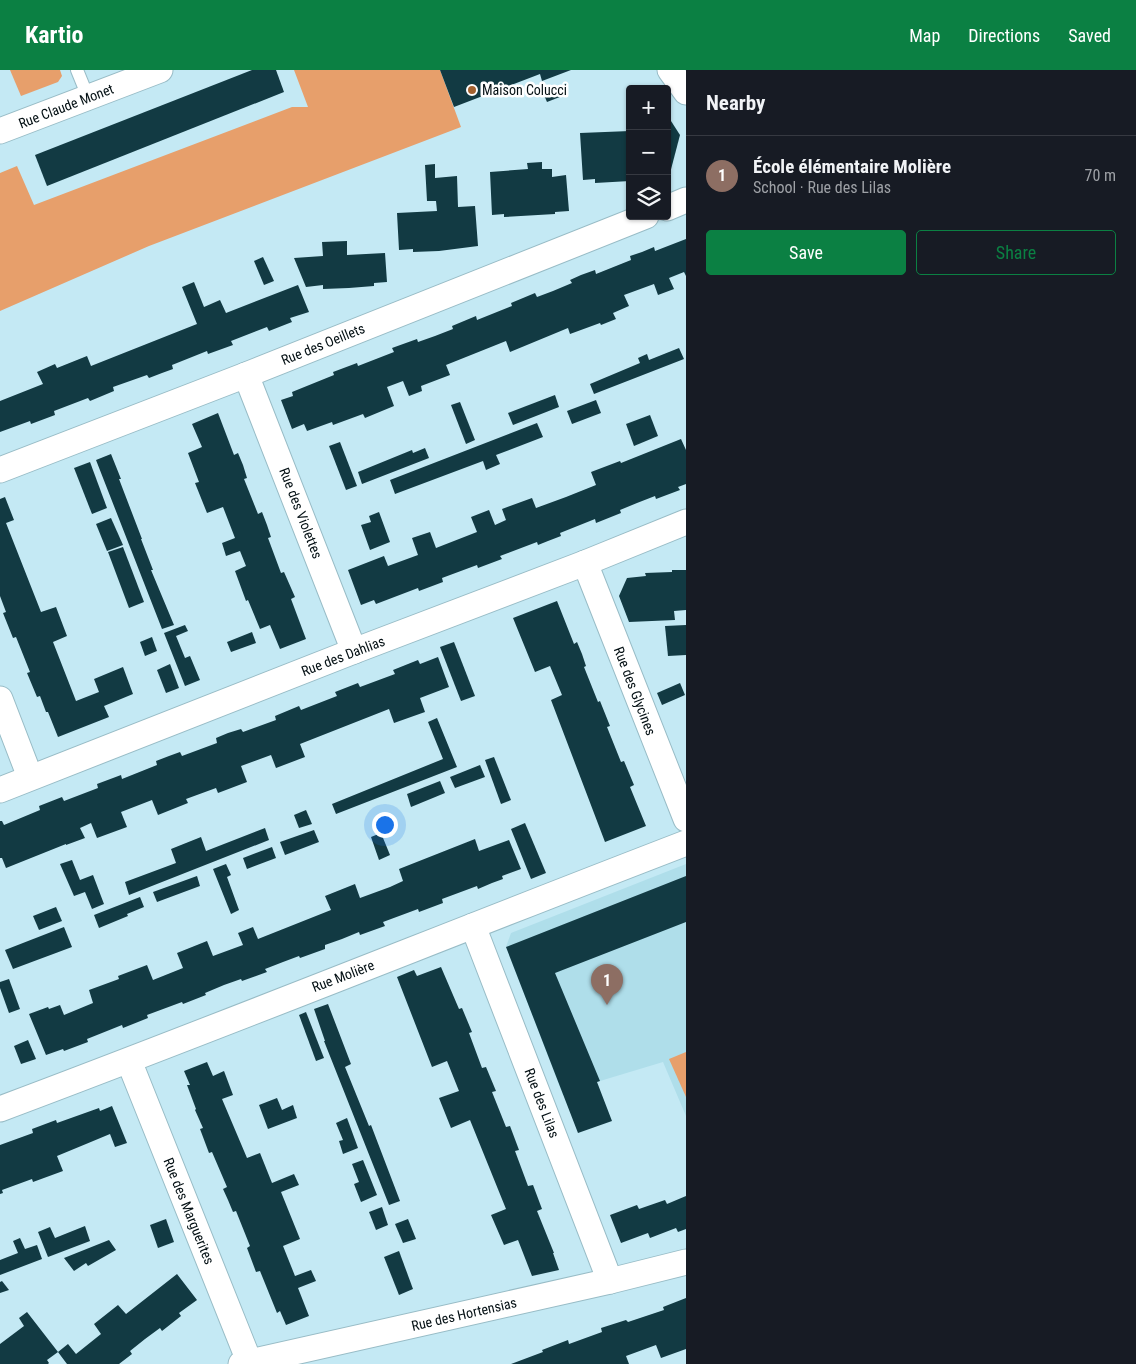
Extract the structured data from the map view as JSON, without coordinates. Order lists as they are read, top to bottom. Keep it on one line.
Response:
{"streets":{"street":["Rue Claude Monet","Rue des Oeillets","Rue des Violettes","Rue des Dahlias","Rue des Glycines","Rue Molière","Rue des Lilas","Rue des Marguerites","Rue des Hortensias"]},"crossings":[["Rue des Oeillets","Rue des Violettes"],["Rue des Violettes","Rue des Dahlias"],["Rue des Dahlias","Rue des Glycines"],["Rue Molière","Rue des Lilas"],["Rue Molière","Rue des Marguerites"],["Rue des Lilas","Rue des Hortensias"],["Rue des Marguerites","Rue des Hortensias"]],"places":["Maison Colucci"],"page":{"header":"Kartio","nav":["Map","Directions","Saved"],"heading":"Nearby","map_buttons":["+","−"],"list":[{"mark":"1","name":"École élémentaire Molière","note":"School · Rue des Lilas","value":"70 m"}],"buttons":["Save","Share"],"pins":"1"}}
